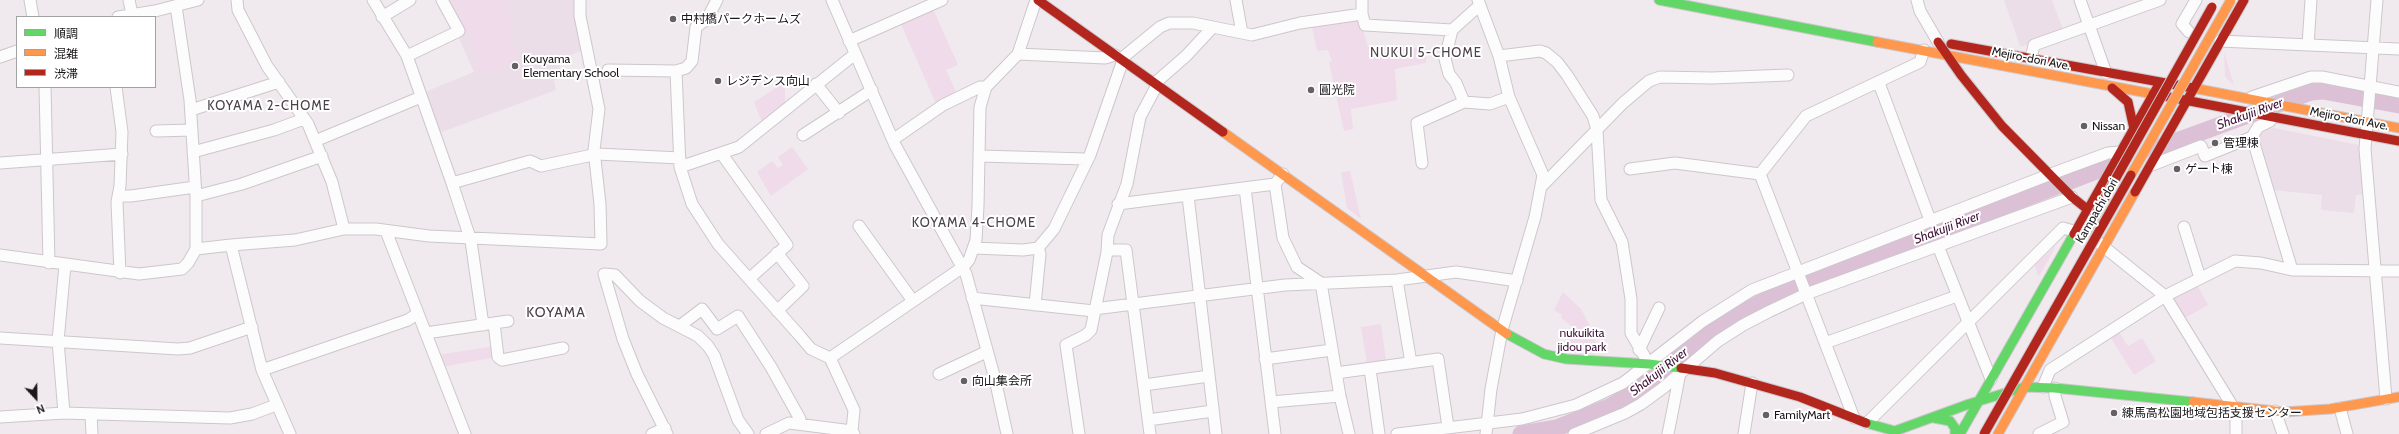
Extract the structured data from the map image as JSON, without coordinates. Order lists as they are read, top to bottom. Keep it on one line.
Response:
{"streets":{"main road":["Mejiro-dori Ave.","Kampachi dori"]},"districts":["NUKUI 5-CHOME","KOYAMA 2-CHOME","KOYAMA 4-CHOME","KOYAMA"],"water":["Shakujii River"],"parks":["nukuikita jidou park"],"places":["中村橋パークホームズ","Kouyama Elementary School","レジデンス向山","圓光院","Nissan","管理棟","ゲート棟","向山集会所","練馬高松園地域包括支援センター","FamilyMart"],"legend":["順調","混雑","渋滞"],"north":"bottom"}
